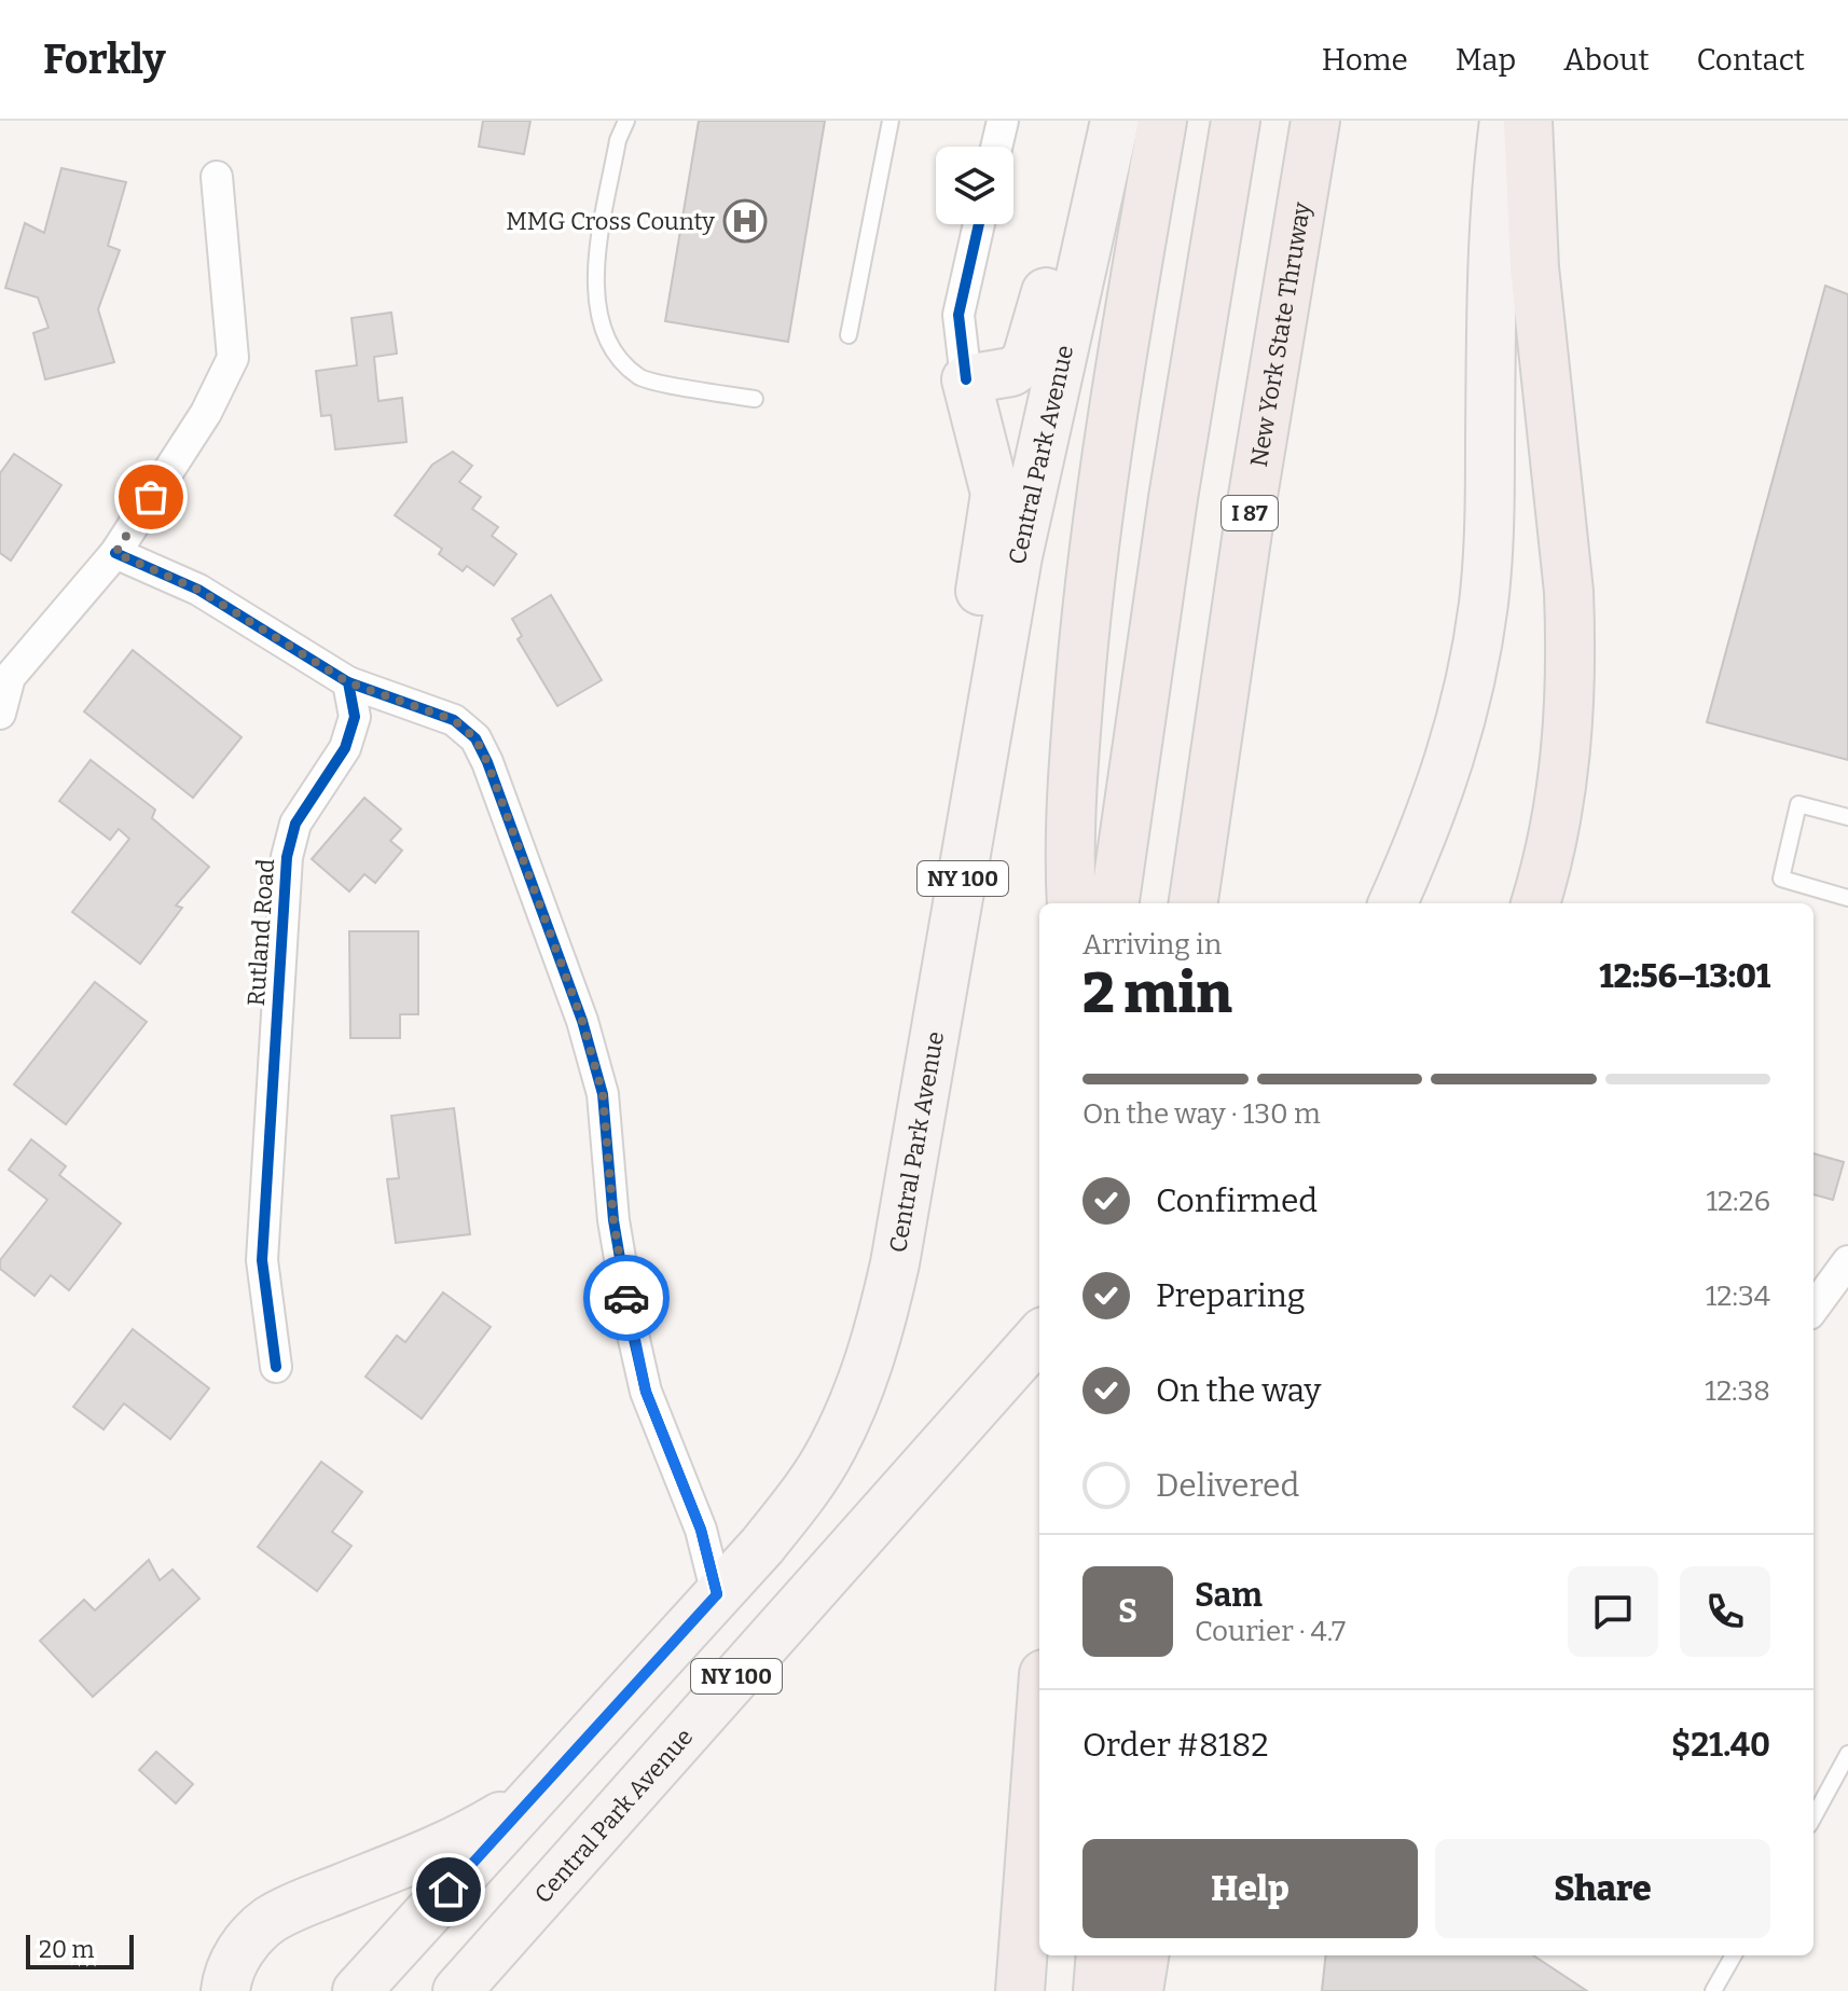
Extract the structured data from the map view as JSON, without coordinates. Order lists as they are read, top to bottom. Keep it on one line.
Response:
{"streets":{"highway":["New York State Thruway","I 87"],"main road":["Central Park Avenue","NY 100"],"street":["Rutland Road"]},"places":{"hospital":["MMG Cross County"]},"scale_bar":"20 m","page":{"header":"Forkly","nav":["Home","Map","About","Contact"],"heading":["2 min","Arriving in","12:56–13:01"],"panel":["Sam","Courier · 4.7","Order #8182","$21.40"],"bar":"On the way · 130 m","list":[["Confirmed","12:26"],["Preparing","12:34"],["On the way","12:38"],"Delivered"],"round":"S","buttons":["Help","Share"],"scale":"20 m"}}
